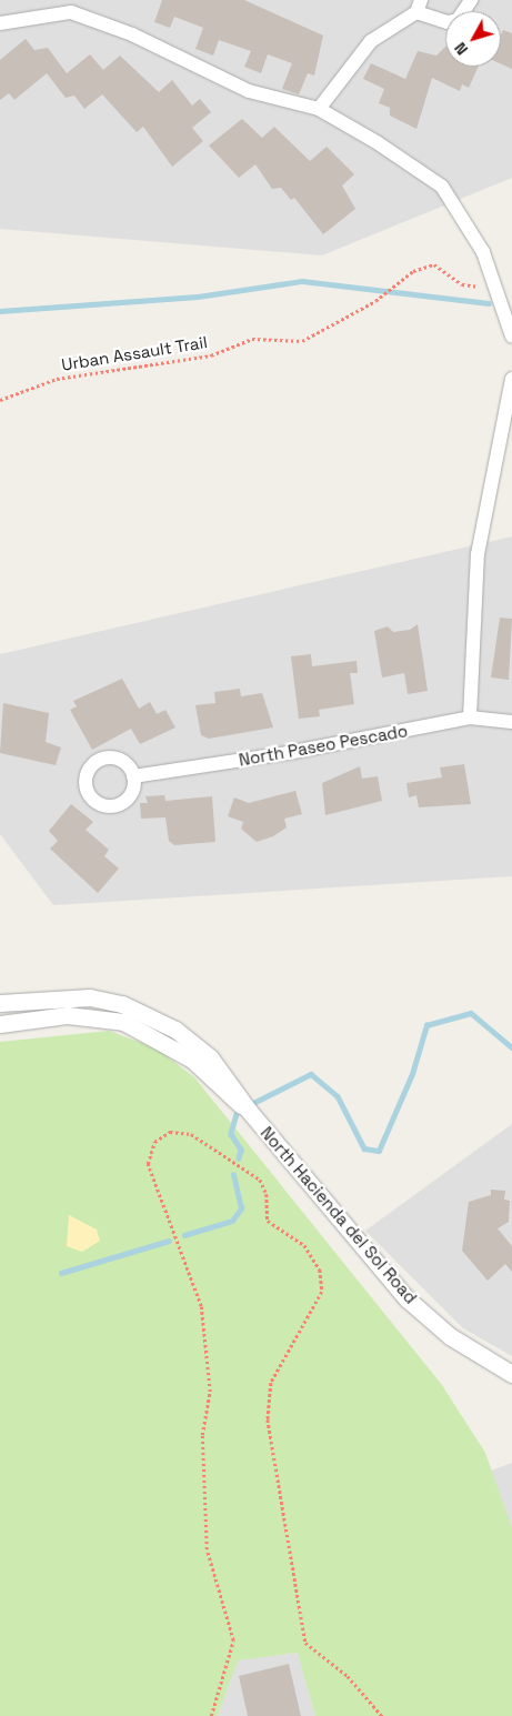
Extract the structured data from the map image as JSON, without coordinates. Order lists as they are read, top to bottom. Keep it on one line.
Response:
{"streets":{"street":["North Paseo Pescado","North Hacienda del Sol Road"],"path":["Urban Assault Trail"]},"north":"bottom left"}
